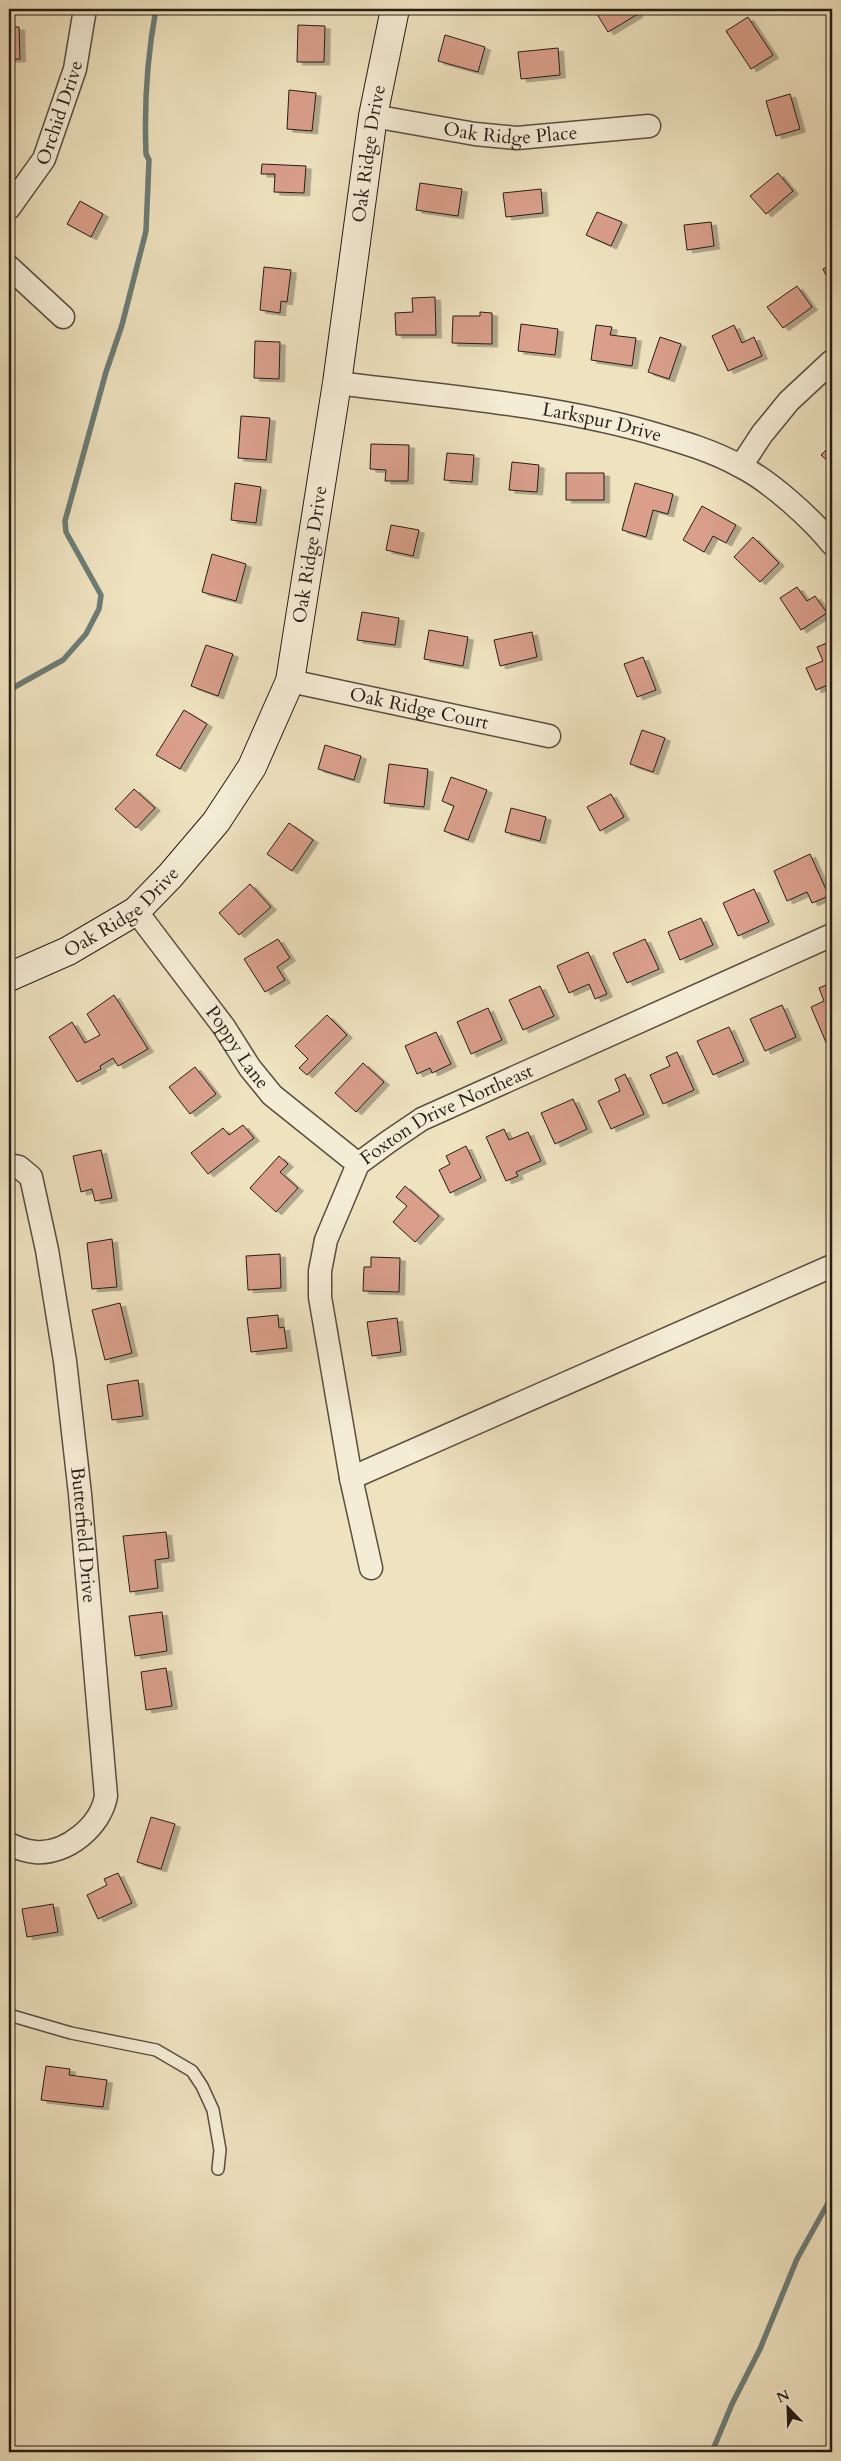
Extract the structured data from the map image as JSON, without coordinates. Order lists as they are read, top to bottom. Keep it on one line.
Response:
{"streets":{"street":["Orchid Drive","Oak Ridge Place","Oak Ridge Drive","Larkspur Drive","Oak Ridge Court","Poppy Lane","Foxton Drive Northeast","Butterfield Drive"]},"crossings":[["Oak Ridge Place","Oak Ridge Drive"],["Oak Ridge Drive","Larkspur Drive"],["Oak Ridge Drive","Oak Ridge Court"],["Oak Ridge Drive","Poppy Lane"],["Poppy Lane","Foxton Drive Northeast"]],"north":"top left"}
